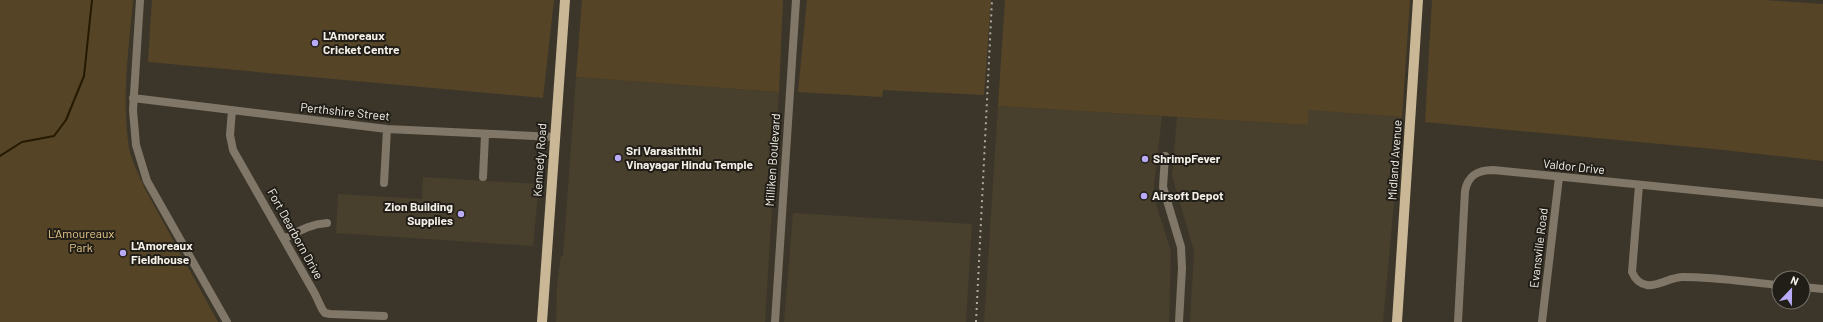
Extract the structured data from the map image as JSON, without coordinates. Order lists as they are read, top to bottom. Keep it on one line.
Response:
{"streets":{"main road":["Kennedy Road","Midland Avenue"],"street":["Perthshire Street","Milliken Boulevard","Valdor Drive","Fort Dearborn Drive","Evansville Road"]},"crossings":[["Perthshire Street","Kennedy Road"],["Perthshire Street","Fort Dearborn Drive"],["Valdor Drive","Evansville Road"]],"parks":["L'Amoureaux Park"],"places":["L'Amoreaux Cricket Centre","Sri Varasiththi Vinayagar Hindu Temple","ShrimpFever","Airsoft Depot","Zion Building Supplies","L'Amoreaux Fieldhouse"],"north":"top"}
